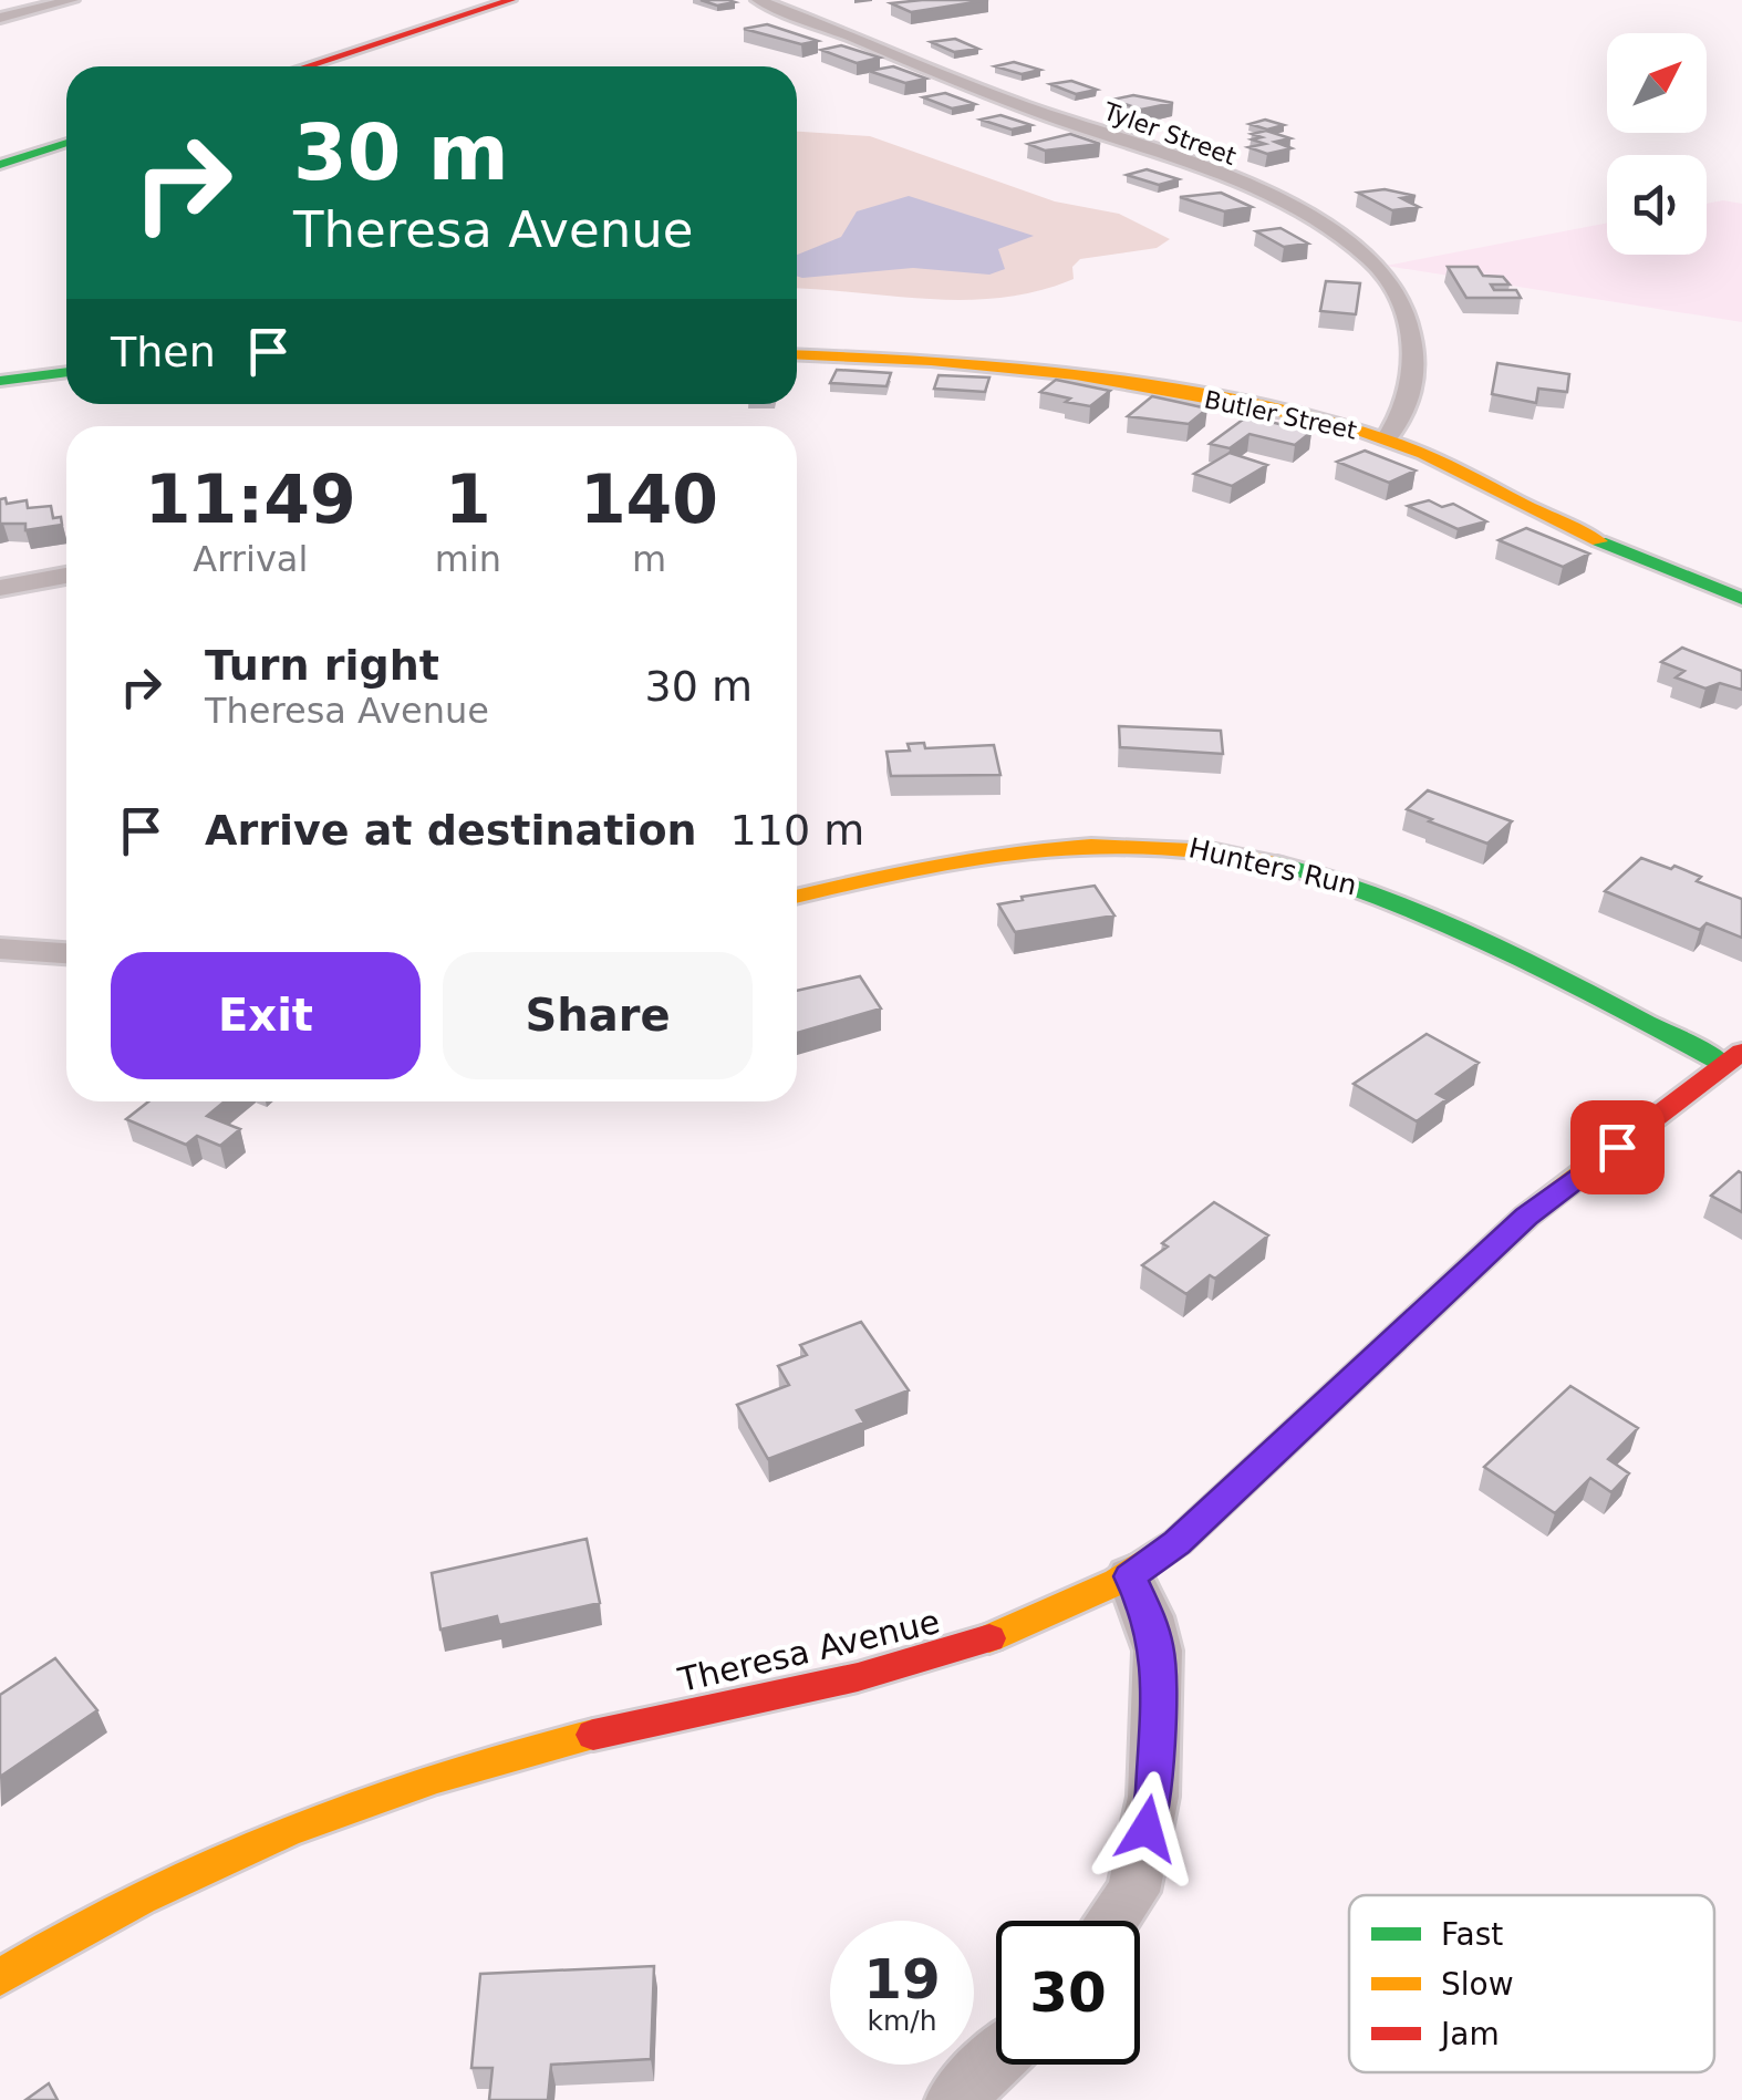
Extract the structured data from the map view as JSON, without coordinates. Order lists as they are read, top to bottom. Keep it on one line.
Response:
{"streets":{"street":["Tyler Street","Butler Street","Hunters Run","Theresa Avenue"]},"crossings":[["Tyler Street","Butler Street"],["Hunters Run","Theresa Avenue"]],"legend":["Fast","Slow","Jam"],"north":"top right","page":{"turn":["30 m","Theresa Avenue"],"then":"Then","eta":["11:49","Arrival","1","min","140","m"],"list":[{"name":"Turn right","note":"Theresa Avenue","value":"30 m"},{"name":"Arrive at destination","value":"110 m"}],"buttons":["Exit","Share"],"speed":"19 km/h","limit":"30"}}
